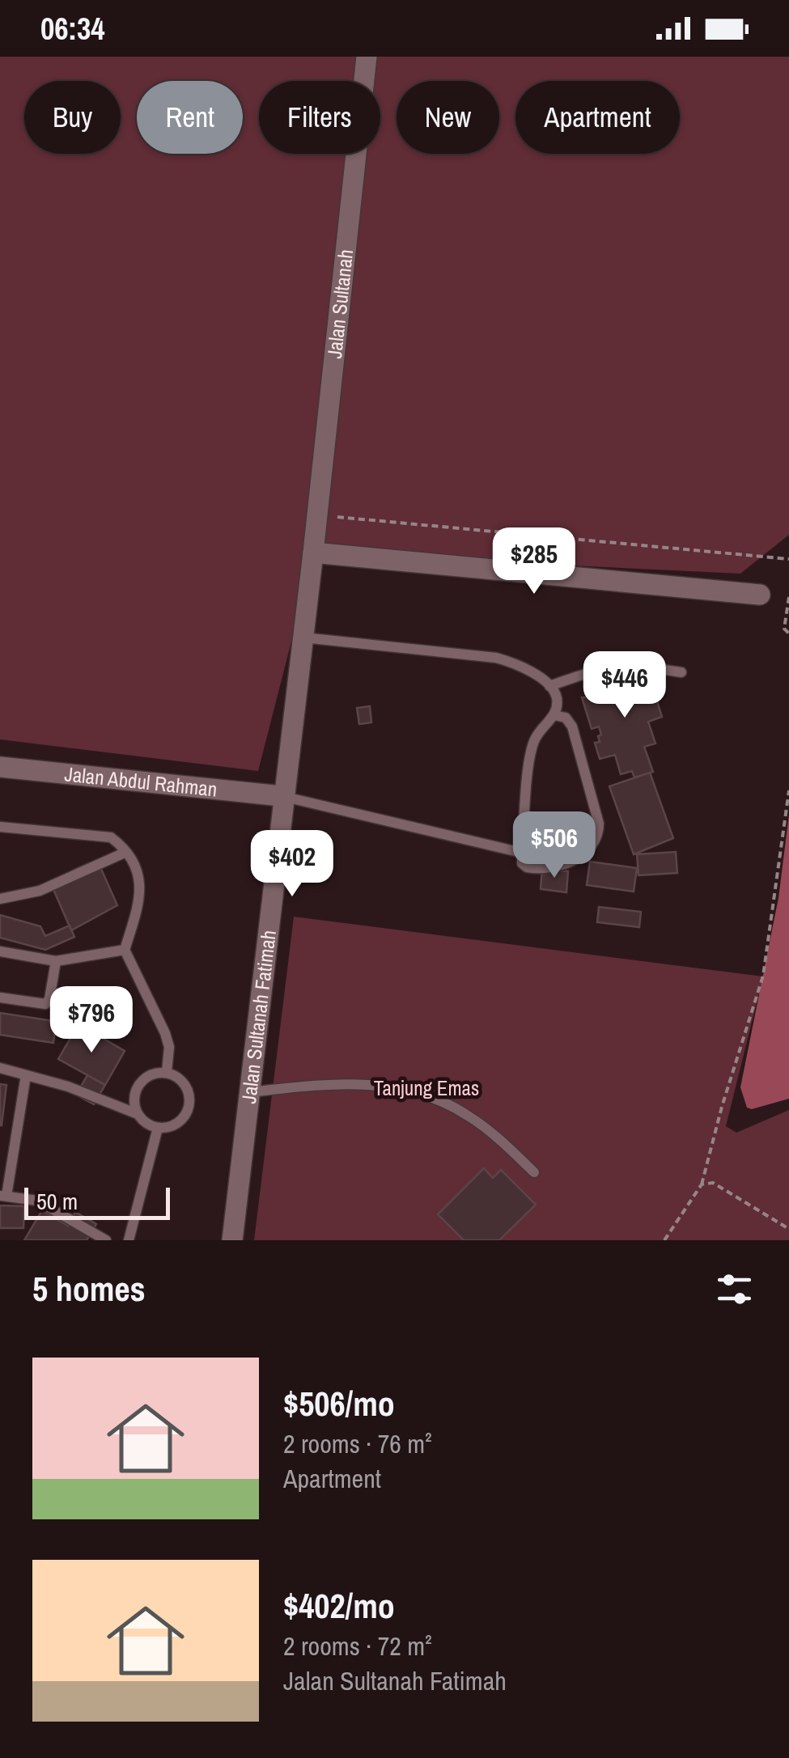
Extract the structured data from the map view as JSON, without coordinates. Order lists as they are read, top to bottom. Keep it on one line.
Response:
{"streets":{"street":["Jalan Sultanah","Jalan Abdul Rahman","Jalan Sultanah Fatimah"]},"crossings":[["Jalan Sultanah","Jalan Sultanah Fatimah"],["Jalan Abdul Rahman","Jalan Sultanah Fatimah"]],"parks":["Tanjung Emas"],"scale_bar":"50 m","page":{"status":"06:34","chip":["Buy","Rent","Filters","New","Apartment"],"price":["$285","$446","$506","$402","$796"],"scale":"50 m","heading":"5 homes","list":[{"name":"$506/mo","note":"2 rooms · 76 m² · Apartment"},{"name":"$402/mo","note":"2 rooms · 72 m² · Jalan Sultanah Fatimah"}]}}
